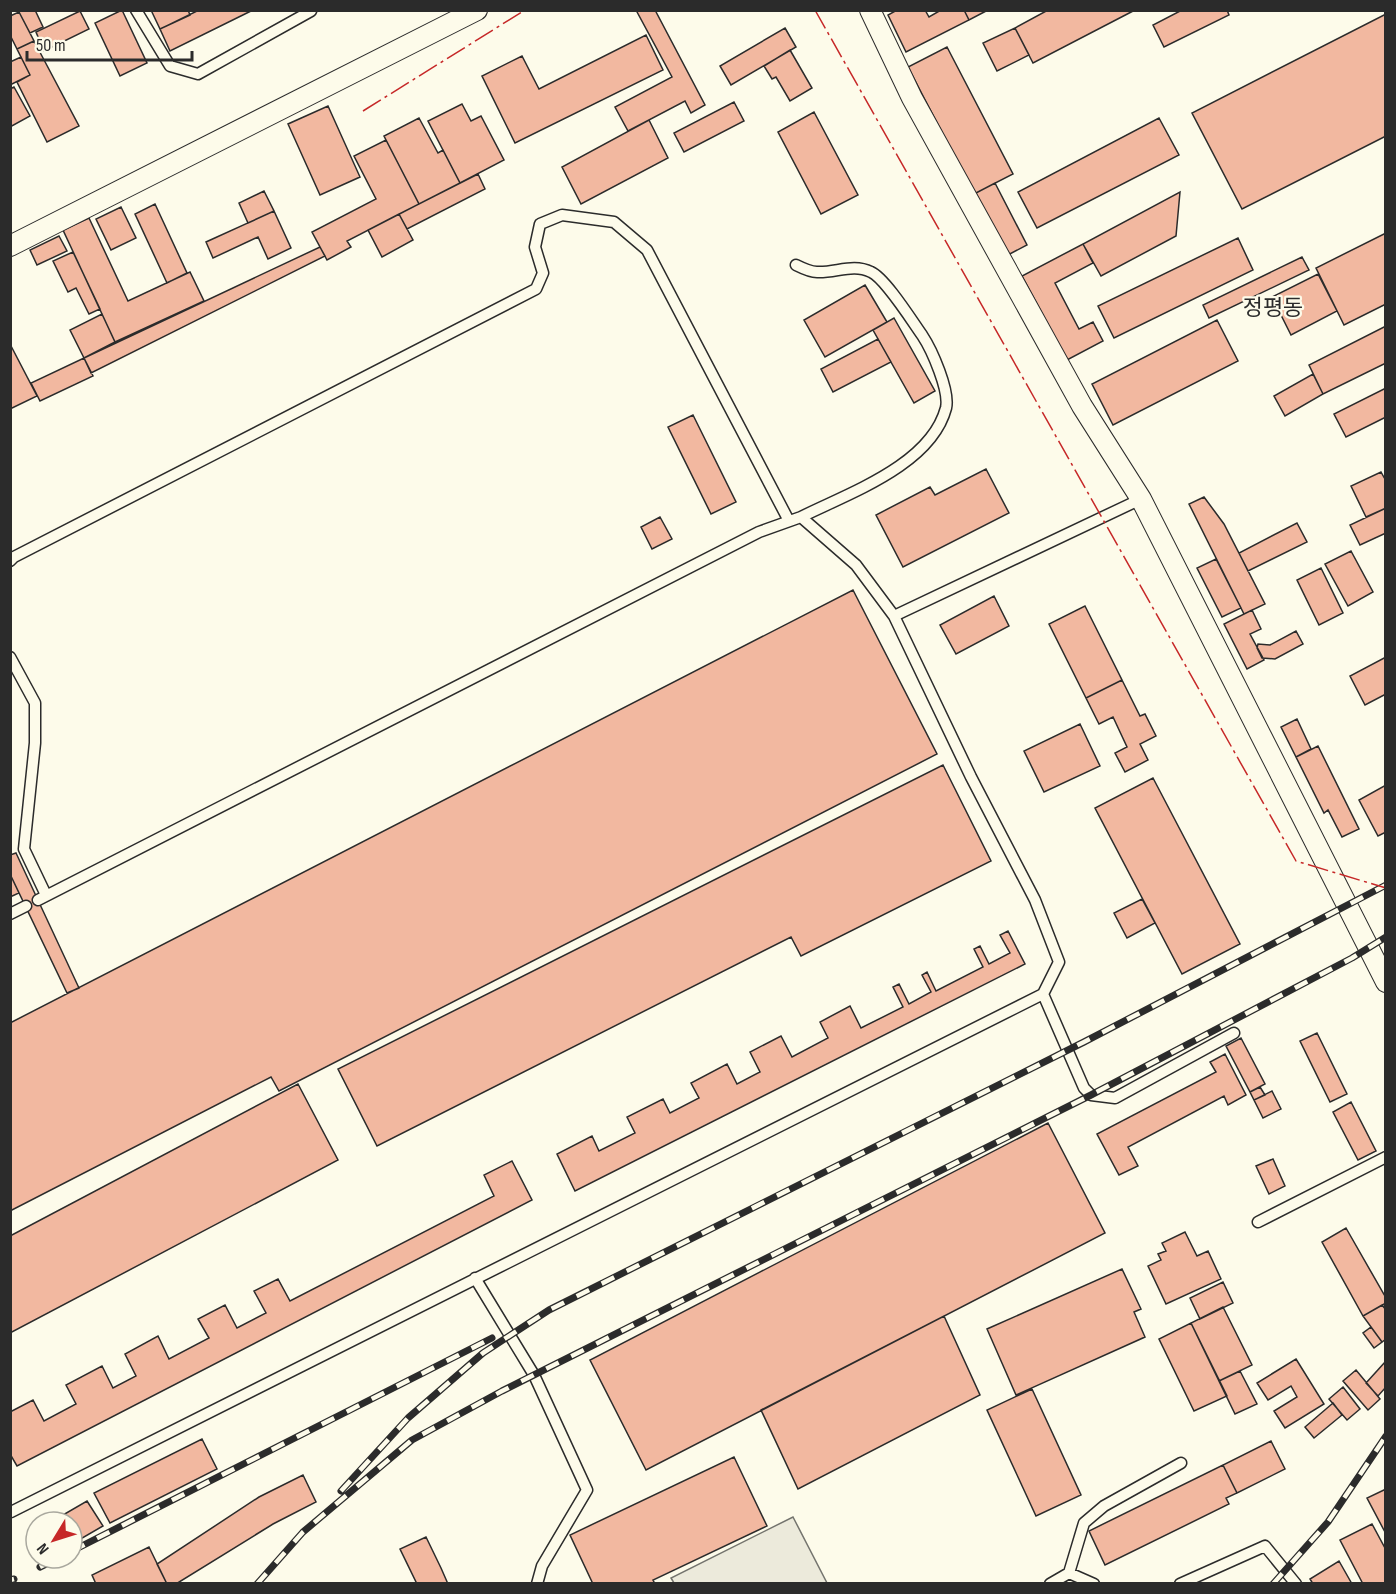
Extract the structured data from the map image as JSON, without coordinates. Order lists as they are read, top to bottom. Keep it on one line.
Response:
{"districts":["정평동"],"scale_bar":"50 m","north":"bottom left"}
